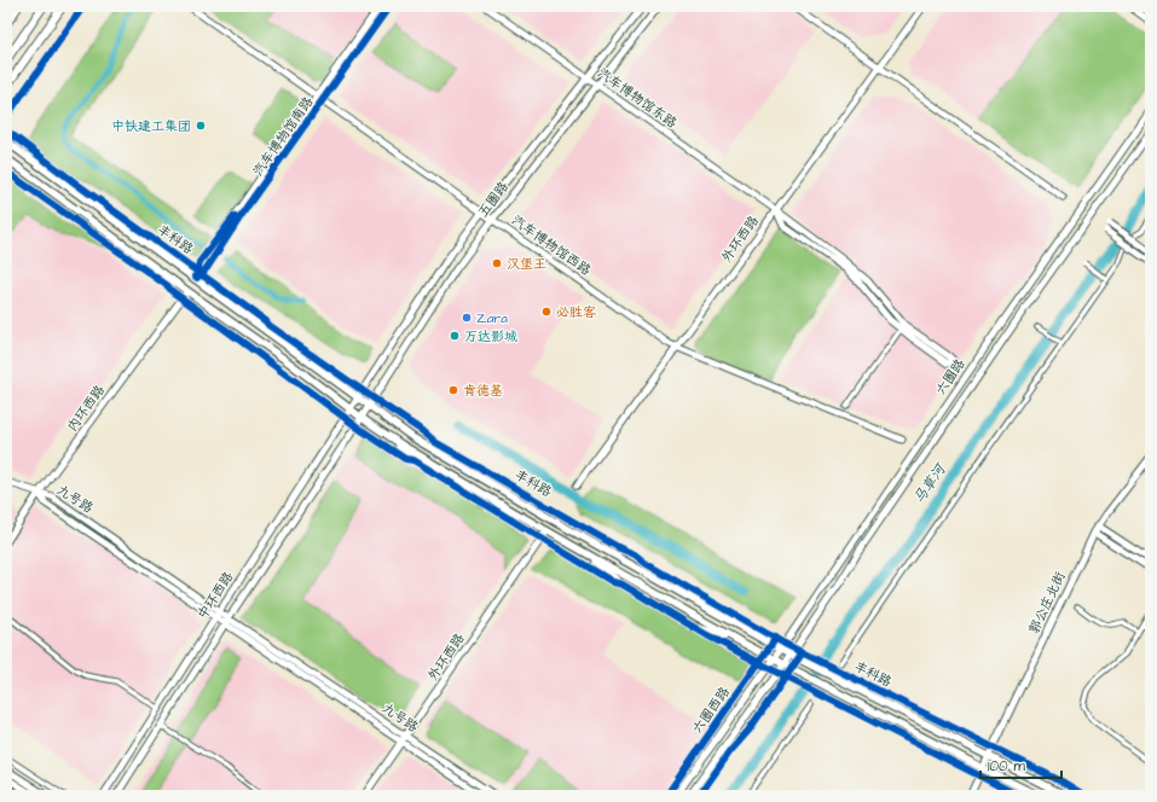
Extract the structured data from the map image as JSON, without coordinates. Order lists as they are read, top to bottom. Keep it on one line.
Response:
{"streets":{"main road":["丰科路"],"street":["汽车博物馆东路","汽车博物馆南路","五圈路","外环西路","汽车博物馆西路","六圈路","内环西路","九号路","中环西路","郭公庄北街","六圈西路"]},"crossings":[["汽车博物馆东路","五圈路"],["汽车博物馆东路","外环西路"],["汽车博物馆南路","丰科路"],["汽车博物馆南路","汽车博物馆西路"],["五圈路","丰科路"],["五圈路","汽车博物馆西路"],["五圈路","中环西路"],["丰科路","六圈路"],["丰科路","郭公庄北街"],["外环西路","汽车博物馆西路"],["外环西路","九号路"],["六圈路","六圈西路"],["内环西路","九号路"],["九号路","中环西路"]],"water":["马草河"],"places":["中铁建工集团","汉堡王","必胜客","Zara","万达影城","肯德基"],"scale_bar":"100 m"}
